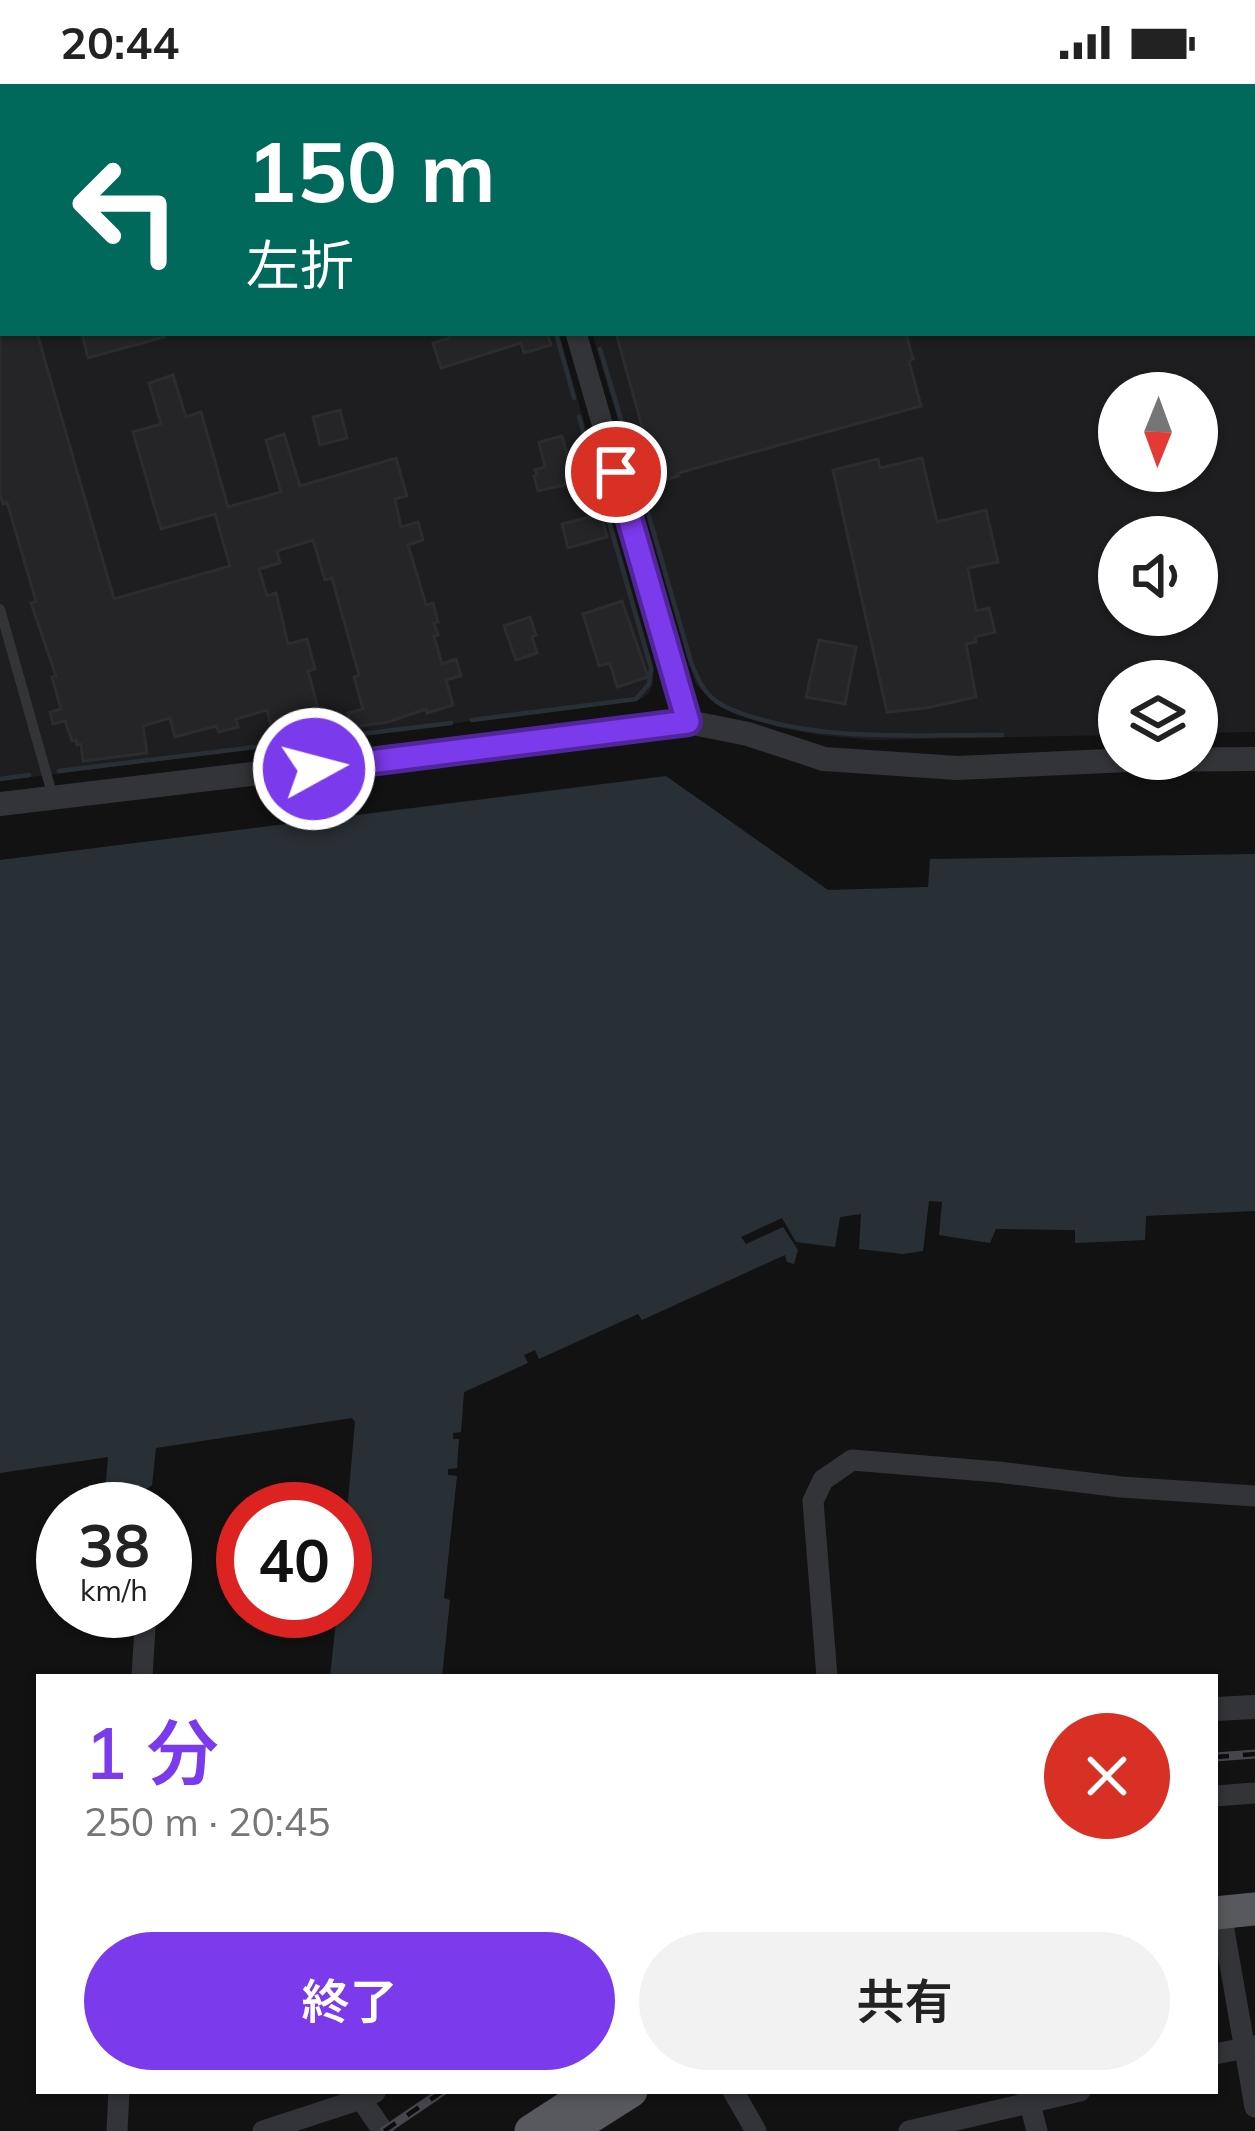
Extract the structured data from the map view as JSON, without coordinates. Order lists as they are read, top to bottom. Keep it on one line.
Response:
{"north":"bottom","page":{"status":"20:44","turn":["150 m","左折"],"speed":"38 km/h","limit":"40","heading":["1 分","250 m · 20:45"],"buttons":["終了","共有"]}}
